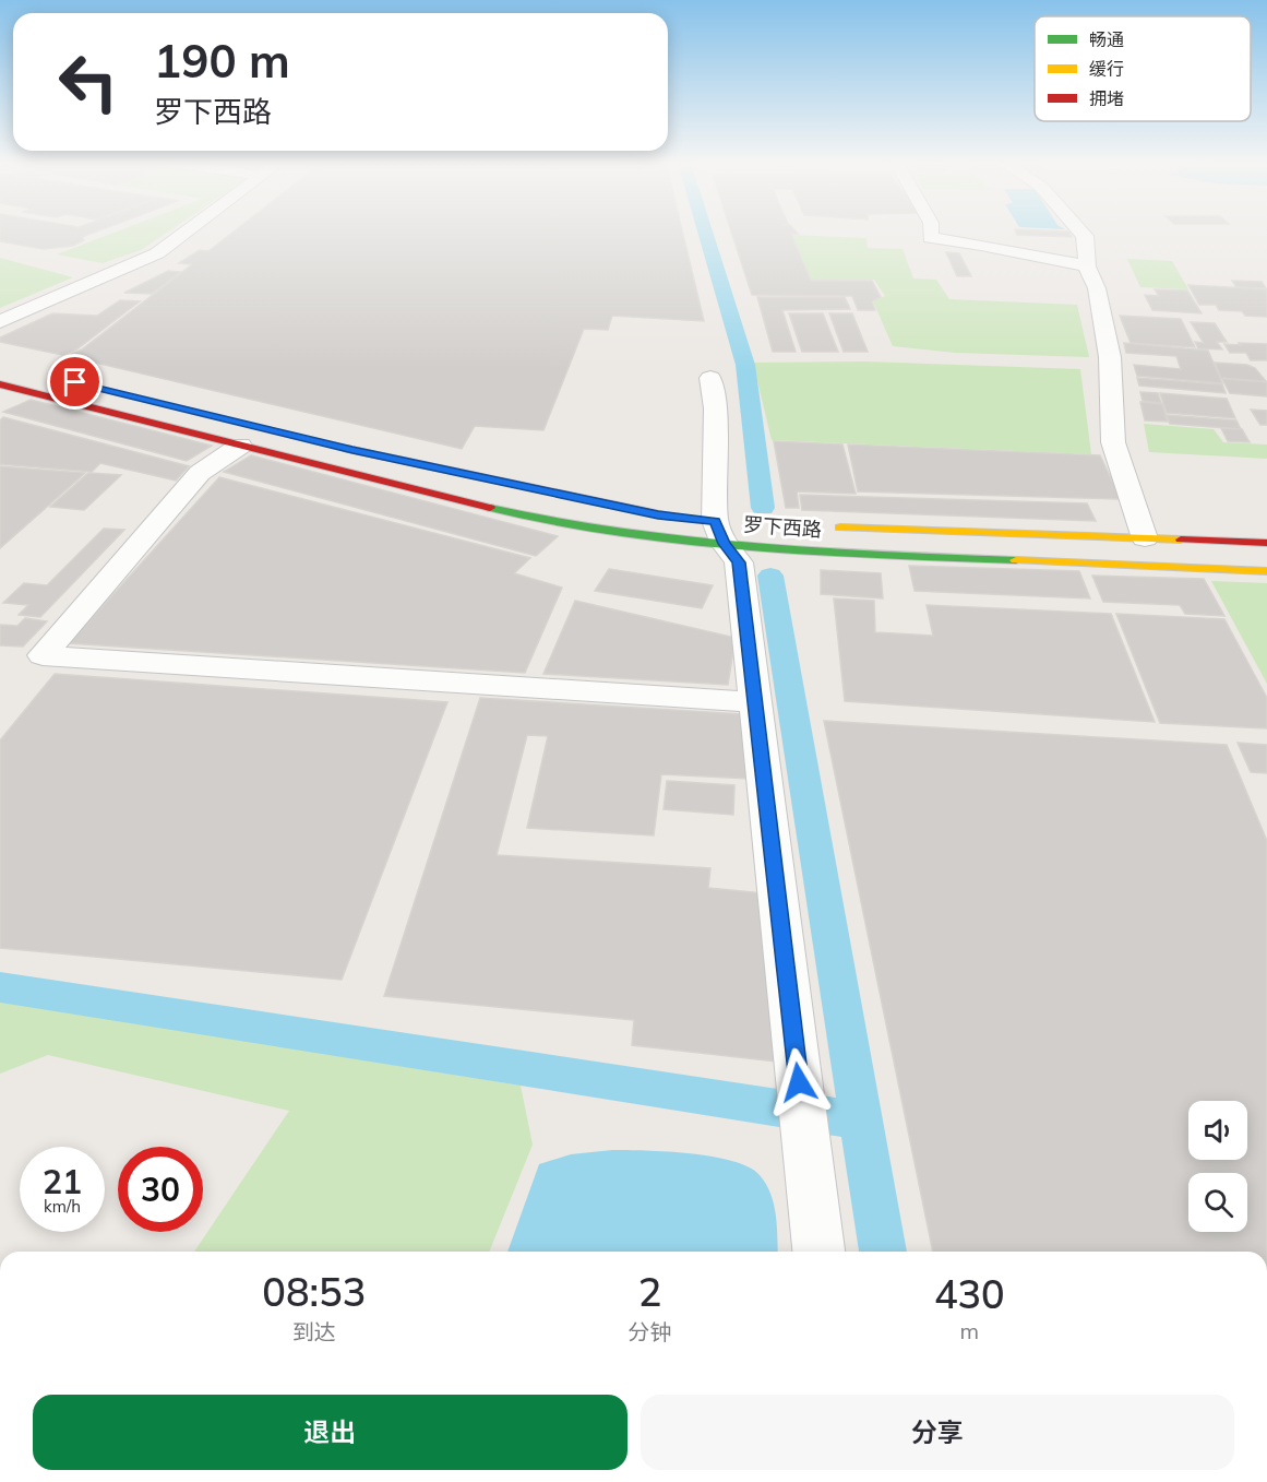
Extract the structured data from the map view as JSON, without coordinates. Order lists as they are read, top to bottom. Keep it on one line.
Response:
{"streets":{"main road":["罗下西路"]},"legend":["畅通","缓行","拥堵"],"page":{"turn":["190 m","罗下西路"],"speed":"21 km/h","limit":"30","eta":["08:53","到达","2","分钟","430","m"],"buttons":["退出","分享"]}}
